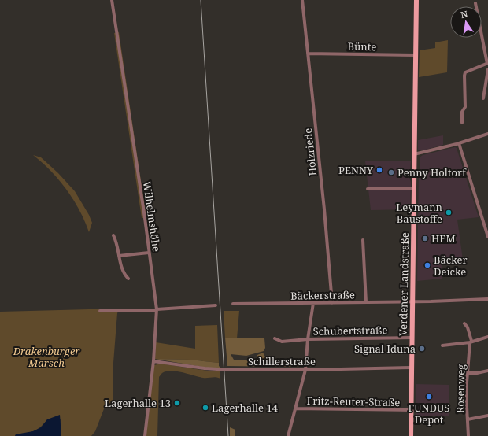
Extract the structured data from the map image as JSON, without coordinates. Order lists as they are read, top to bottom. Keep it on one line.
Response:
{"streets":{"main road":["Verdener Landstraße"],"street":["Bünte","Holzriede","Wilhelmshöhe","Bäckerstraße","Schubertstraße","Schillerstraße","Rosenweg","Fritz-Reuter-Straße"]},"crossings":[["Bünte","Holzriede"],["Bünte","Verdener Landstraße"],["Holzriede","Bäckerstraße"],["Wilhelmshöhe","Schillerstraße"],["Verdener Landstraße","Bäckerstraße"],["Verdener Landstraße","Schubertstraße"],["Verdener Landstraße","Schillerstraße"],["Verdener Landstraße","Fritz-Reuter-Straße"]],"parks":["Drakenburger Marsch"],"places":["PENNY","Penny Holtorf","Leymann Baustoffe","HEM","Bäcker Deicke","Signal Iduna","FUNDUS Depot","Lagerhalle 13","Lagerhalle 14"],"north":"top"}
